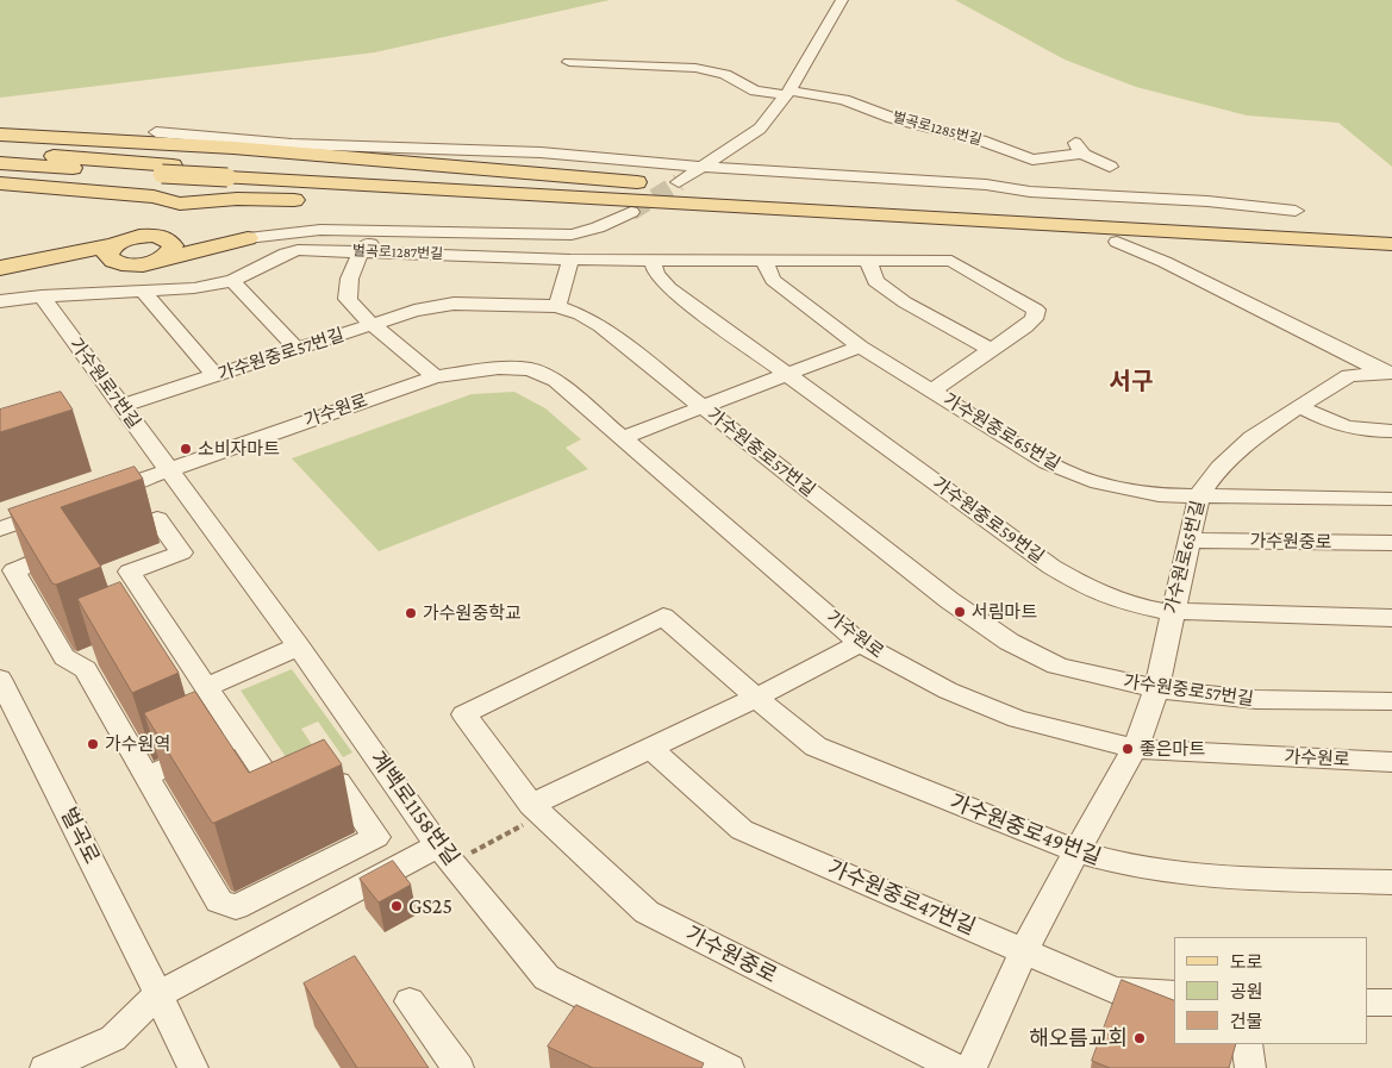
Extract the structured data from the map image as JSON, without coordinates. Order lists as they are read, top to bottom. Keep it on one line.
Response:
{"streets":{"street":["벌곡로1285번길","벌곡로1287번길","가수원중로57번길","가수원로7번길","가수원로","가수원중로65번길","가수원중로59번길","가수원중로","가수원로65번길","계백로1158번길","가수원중로49번길","벌곡로","가수원중로47번길"]},"crossings":[["벌곡로1287번길","가수원로7번길"],["벌곡로1287번길","가수원중로65번길"],["벌곡로1287번길","가수원중로59번길"],["가수원중로57번길","가수원로7번길"],["가수원중로57번길","가수원로65번길"],["가수원로7번길","가수원로"],["가수원로7번길","계백로1158번길"],["가수원로","가수원로65번길"],["가수원로","계백로1158번길"],["가수원중로65번길","가수원로65번길"],["가수원중로59번길","가수원로65번길"],["가수원중로","가수원로65번길"],["가수원중로","가수원중로49번길"]],"districts":["서구"],"places":["소비자마트","서림마트","가수원중학교","가수원역","좋은마트","GS25","해오름교회"],"legend":["도로","공원","건물"]}
